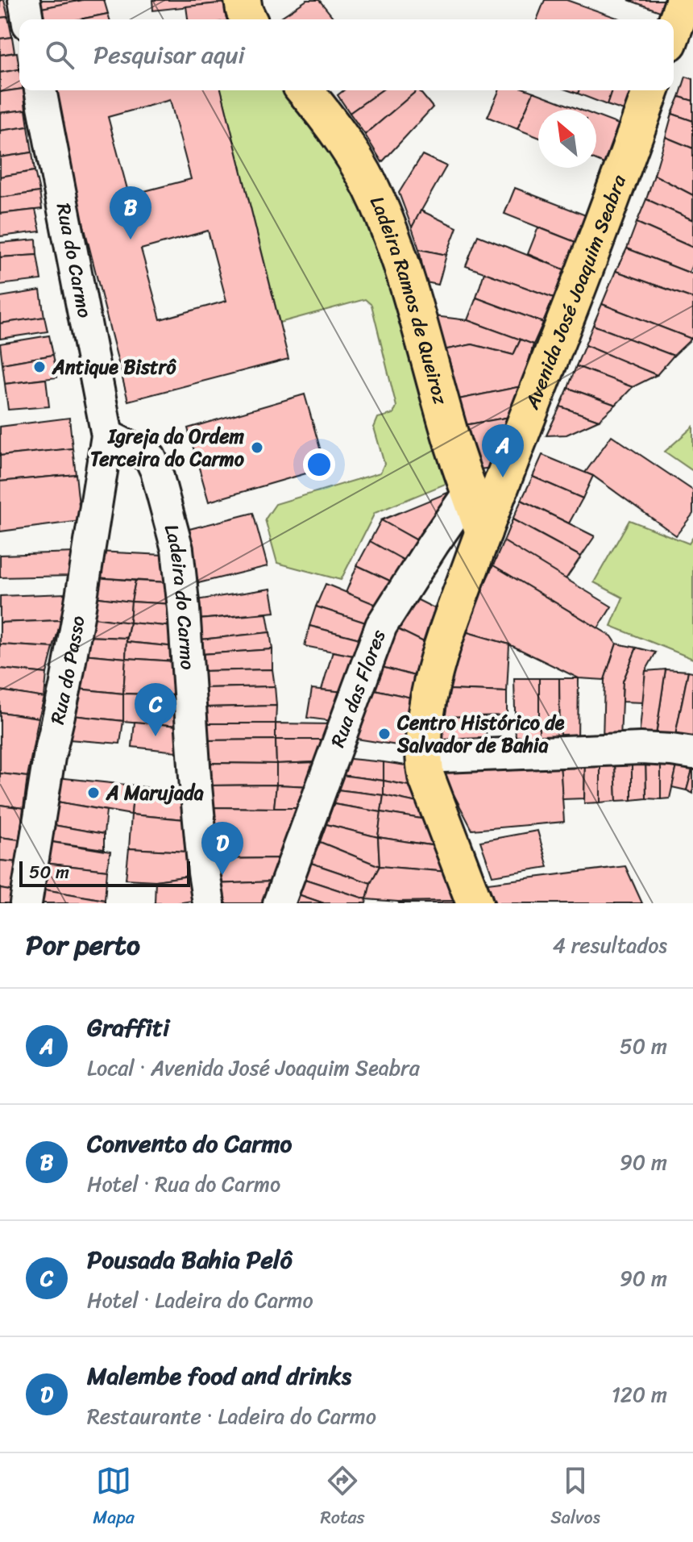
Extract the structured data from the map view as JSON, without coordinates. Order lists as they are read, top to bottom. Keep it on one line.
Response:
{"streets":{"main road":["Avenida José Joaquim Seabra","Ladeira Ramos de Queiroz"],"street":["Rua do Carmo","Ladeira do Carmo","Rua do Passo","Rua das Flores"]},"crossings":[["Rua do Carmo","Ladeira do Carmo"],["Rua do Carmo","Rua do Passo"],["Avenida José Joaquim Seabra","Ladeira Ramos de Queiroz"],["Ladeira Ramos de Queiroz","Rua das Flores"],["Ladeira do Carmo","Rua do Passo"]],"places":["Antique Bistrô","Igreja da Ordem Terceira do Carmo","Centro Histórico de Salvador de Bahia","A Marujada"],"scale_bar":"50 m","north":"top left","page":{"search":"Pesquisar aqui","pins":["B","A","C","D"],"scale":"50 m","heading":["Por perto","4 resultados"],"list":[{"mark":"A","name":"Graffiti","note":"Local · Avenida José Joaquim Seabra","value":"50 m"},{"mark":"B","name":"Convento do Carmo","note":"Hotel · Rua do Carmo","value":"90 m"},{"mark":"C","name":"Pousada Bahia Pelô","note":"Hotel · Ladeira do Carmo","value":"90 m"},{"mark":"D","name":"Malembe food and drinks","note":"Restaurante · Ladeira do Carmo","value":"120 m"}],"nav":["Mapa","Rotas","Salvos"]}}
